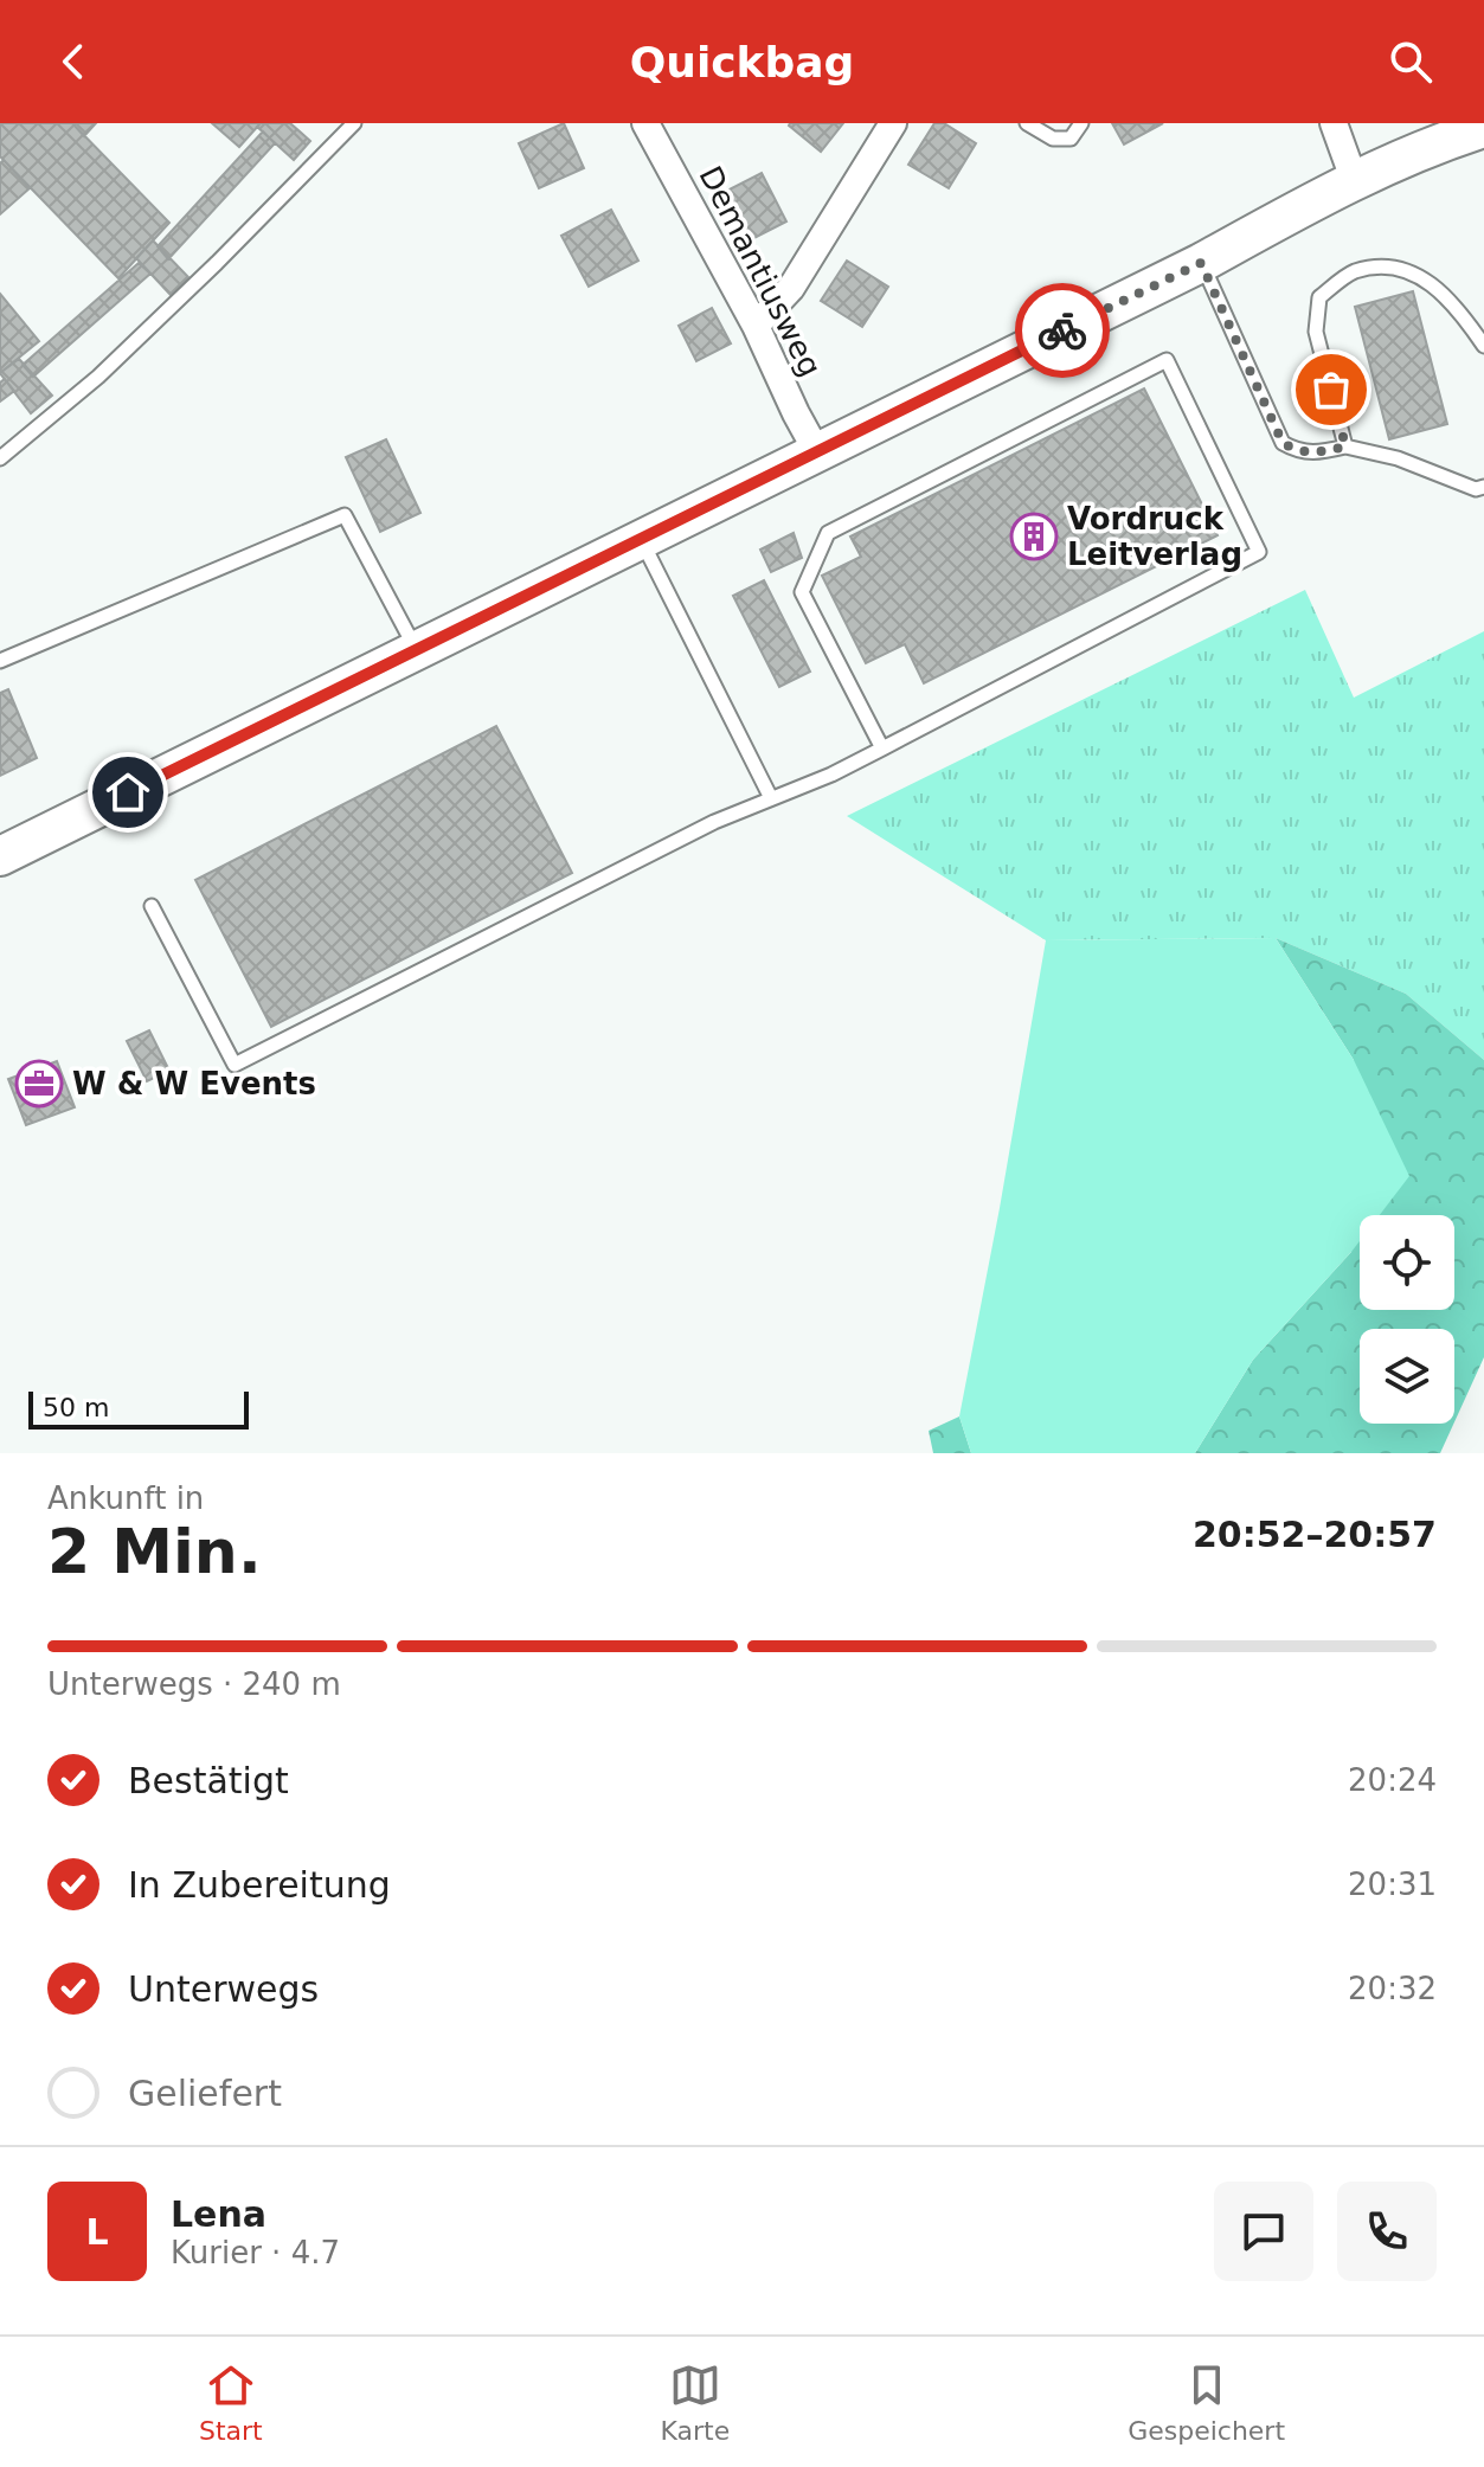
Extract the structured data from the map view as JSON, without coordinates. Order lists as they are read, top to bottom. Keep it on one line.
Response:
{"streets":{"street":["Demantiusweg"]},"places":{"building":["Vordruck Leitverlag"],"office":["W & W Events"]},"scale_bar":"50 m","page":{"header":"Quickbag","scale":"50 m","heading":["2 Min.","Ankunft in","20:52–20:57"],"panel":["Lena","Kurier · 4.7"],"bar":"Unterwegs · 240 m","list":[["Bestätigt","20:24"],["In Zubereitung","20:31"],["Unterwegs","20:32"],"Geliefert"],"round":"L","tabs":["Start","Karte","Gespeichert"]}}
